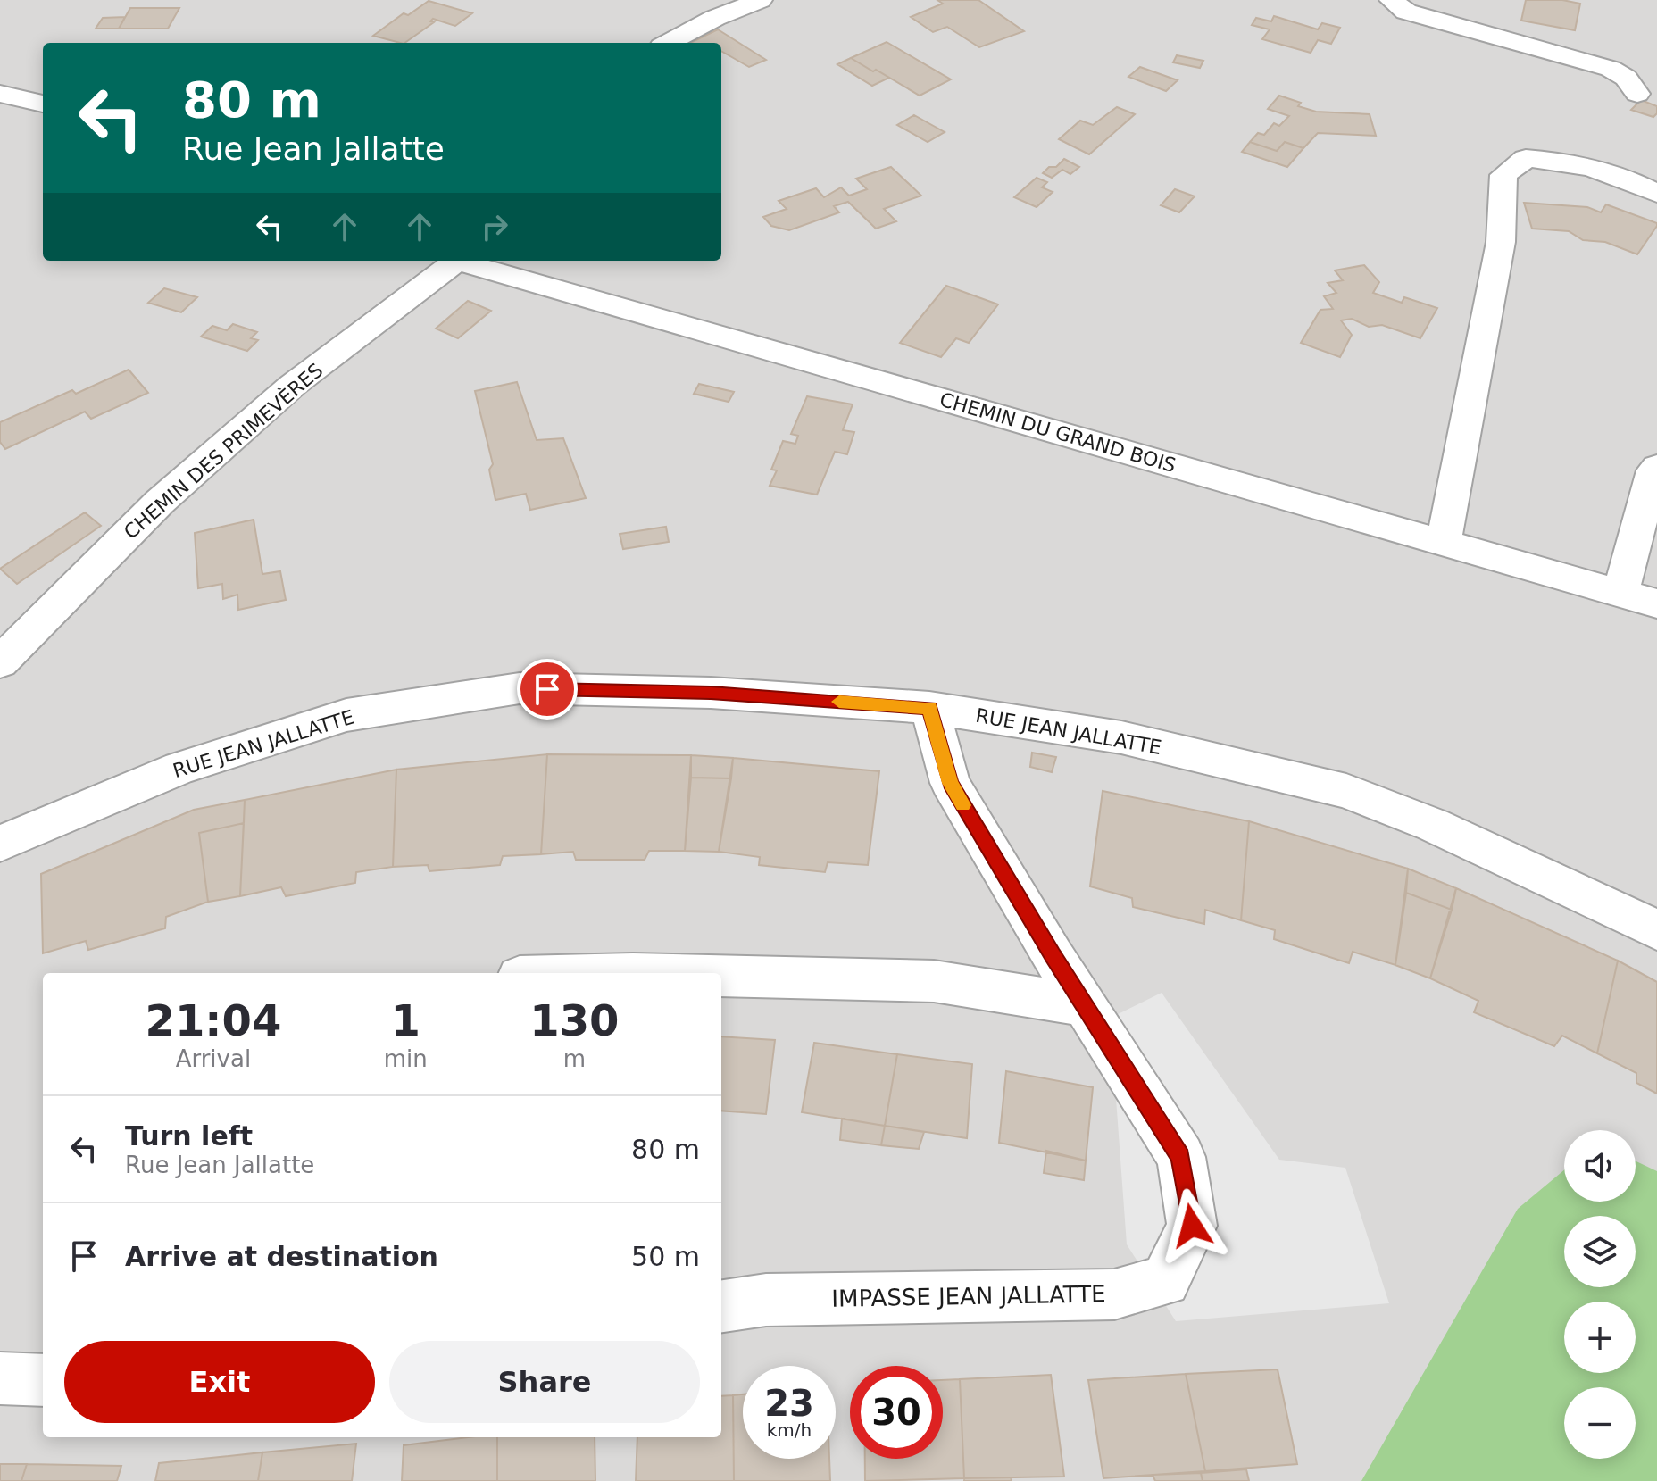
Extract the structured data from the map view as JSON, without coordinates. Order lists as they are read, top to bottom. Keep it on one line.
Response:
{"streets":{"street":["CHEMIN DU GRAND BOIS","CHEMIN DES PRIMEVÈRES","RUE JEAN JALLATTE","IMPASSE JEAN JALLATTE"]},"crossings":[["RUE JEAN JALLATTE","IMPASSE JEAN JALLATTE"]],"page":{"turn":["80 m","Rue Jean Jallatte"],"eta":["21:04","Arrival","1","min","130","m"],"list":[{"name":"Turn left","note":"Rue Jean Jallatte","value":"80 m"},{"name":"Arrive at destination","value":"50 m"}],"map_buttons":["+","−"],"buttons":["Exit","Share"],"speed":"23 km/h","limit":"30"}}
